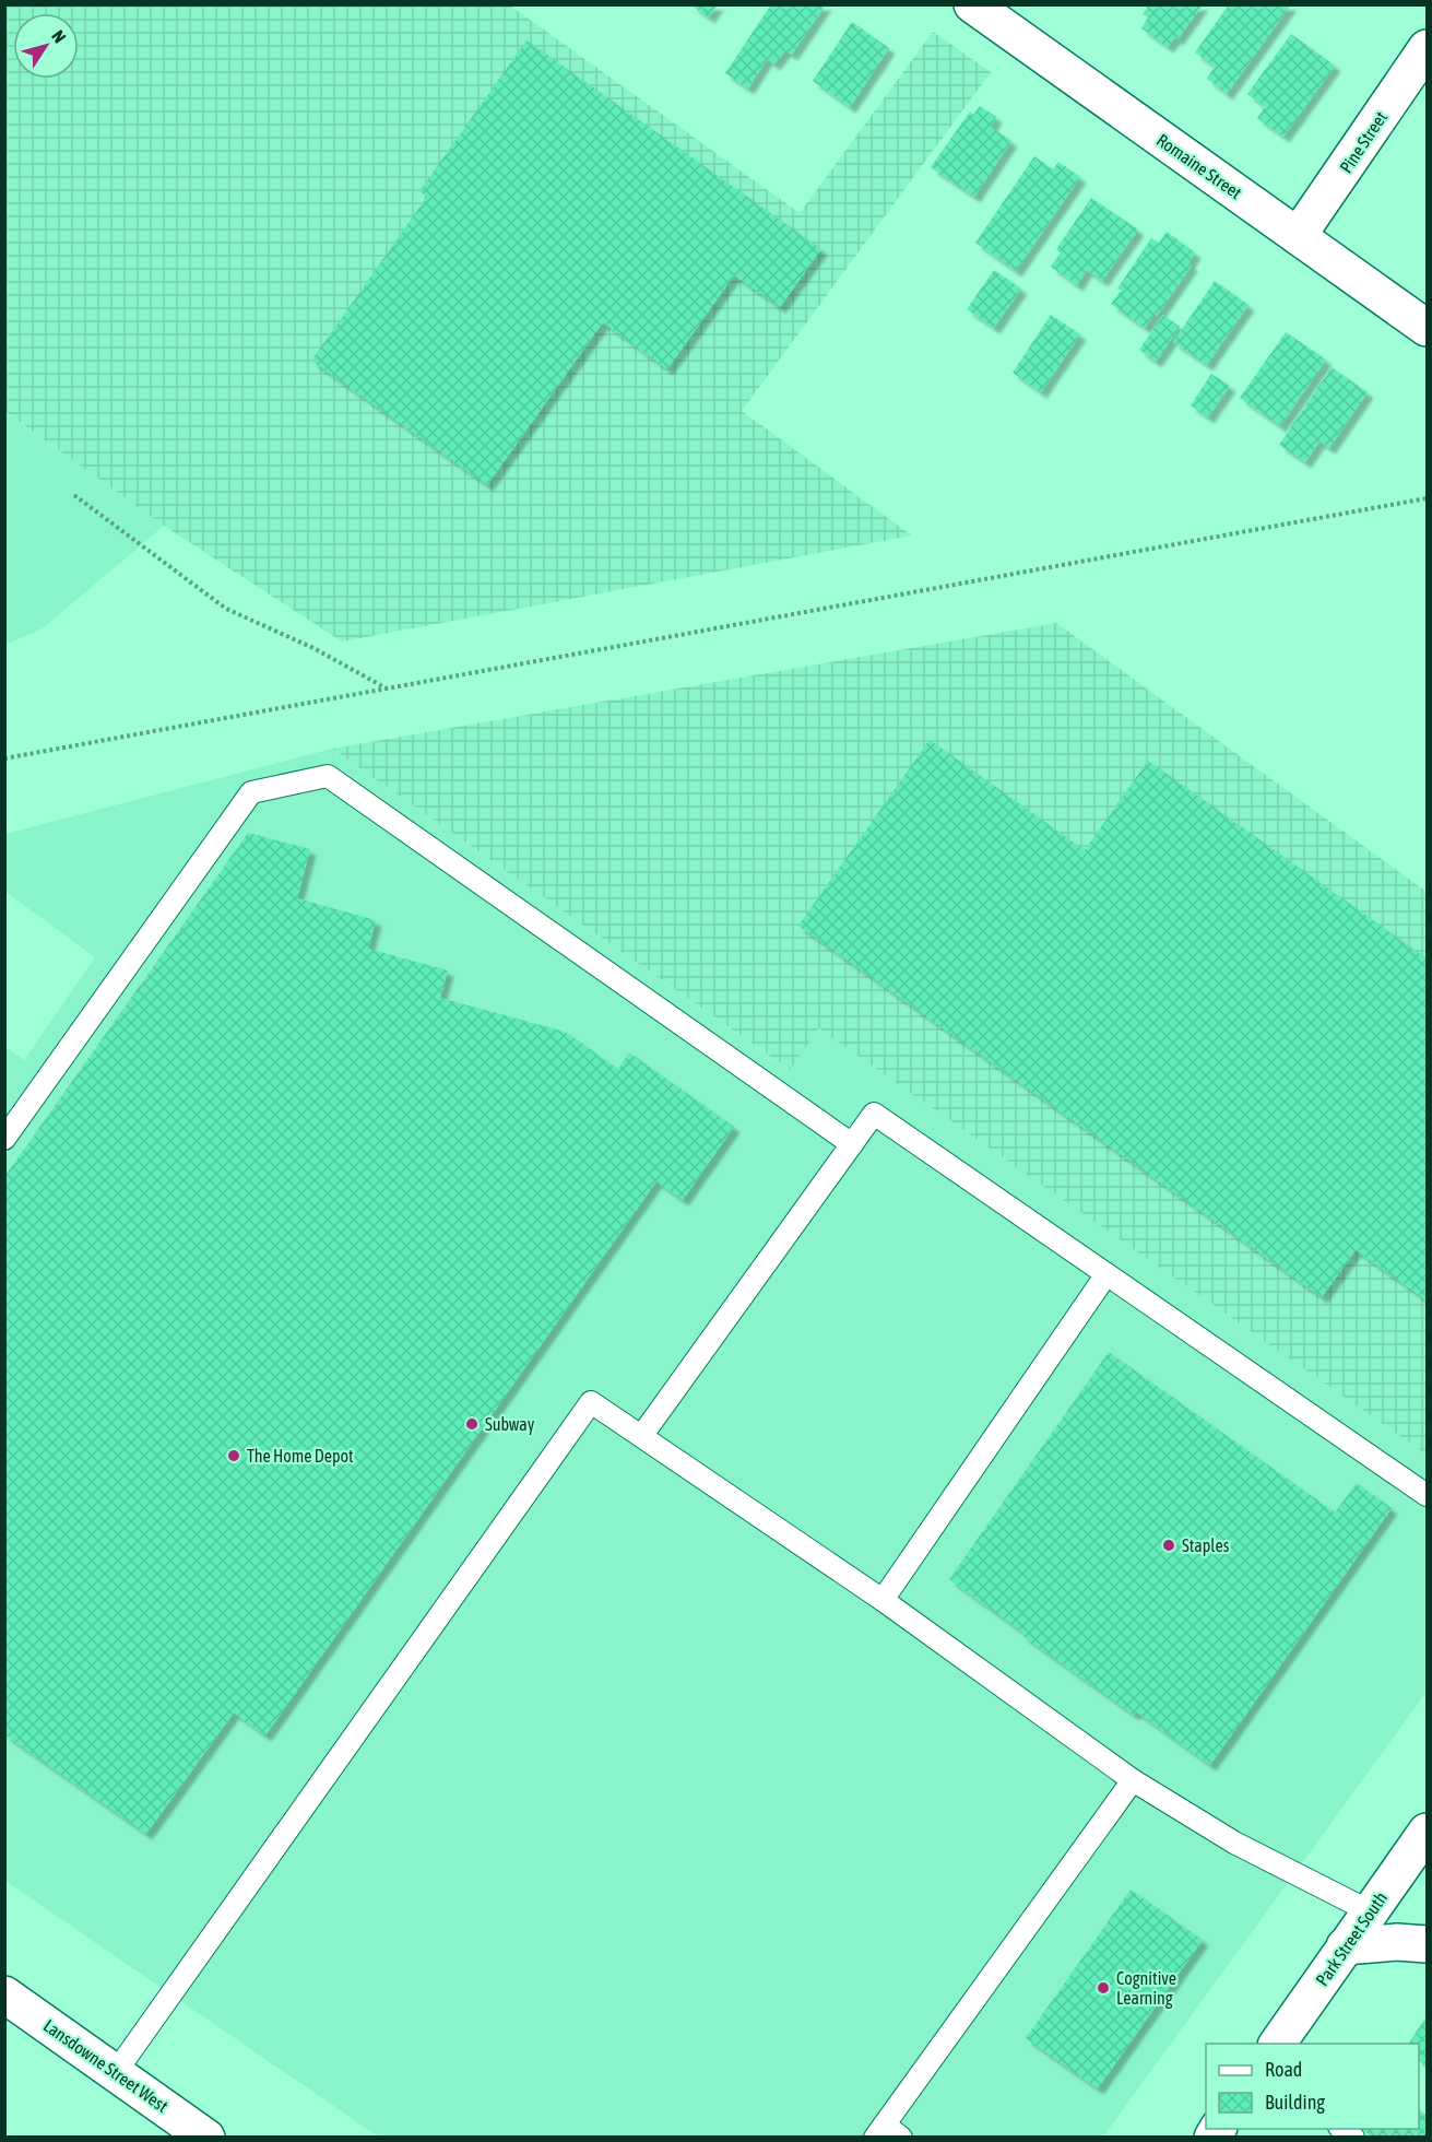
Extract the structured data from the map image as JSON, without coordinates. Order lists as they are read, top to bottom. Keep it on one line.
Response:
{"streets":{"street":["Pine Street","Romaine Street","Park Street South","Lansdowne Street West"]},"crossings":[["Pine Street","Romaine Street"]],"places":["Subway","The Home Depot","Staples","Cognitive Learning"],"legend":["Road","Building"],"north":"top right"}
